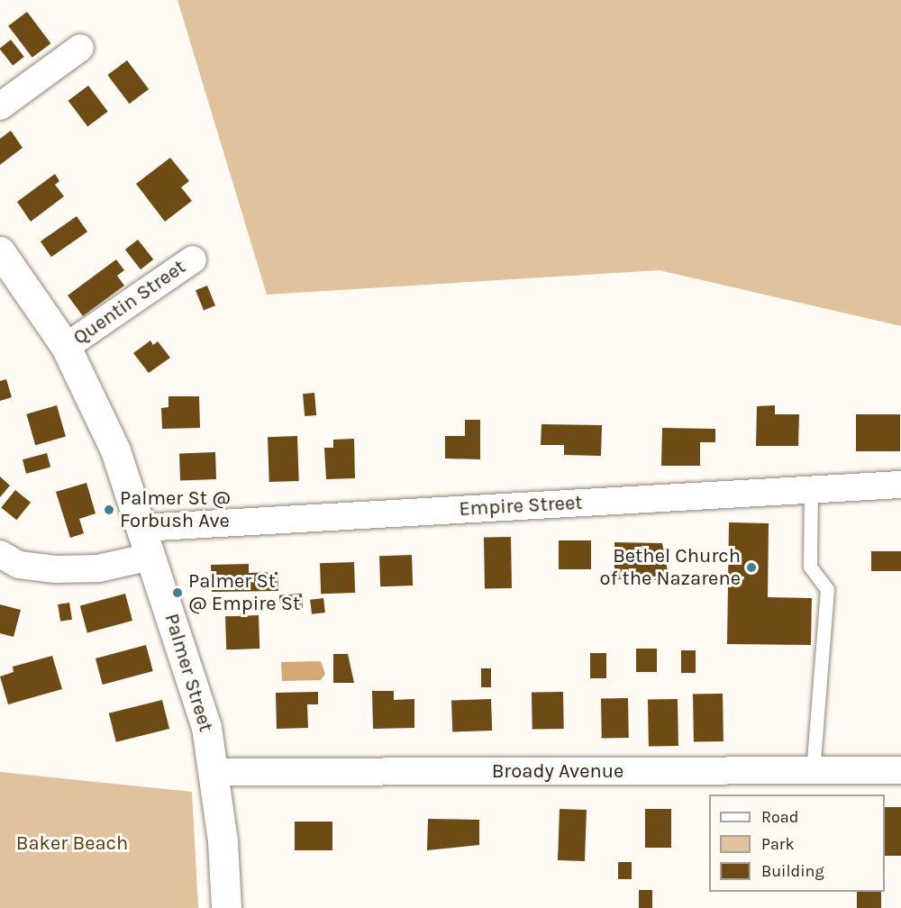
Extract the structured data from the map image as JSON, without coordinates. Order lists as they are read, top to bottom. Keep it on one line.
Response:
{"streets":{"street":["Quentin Street","Empire Street","Palmer Street","Broady Avenue"]},"crossings":[["Quentin Street","Palmer Street"],["Empire Street","Palmer Street"],["Palmer Street","Broady Avenue"]],"parks":["Baker Beach"],"places":["Palmer St @ Forbush Ave","Bethel Church of the Nazarene","Palmer St @ Empire St"],"legend":["Road","Park","Building"]}
